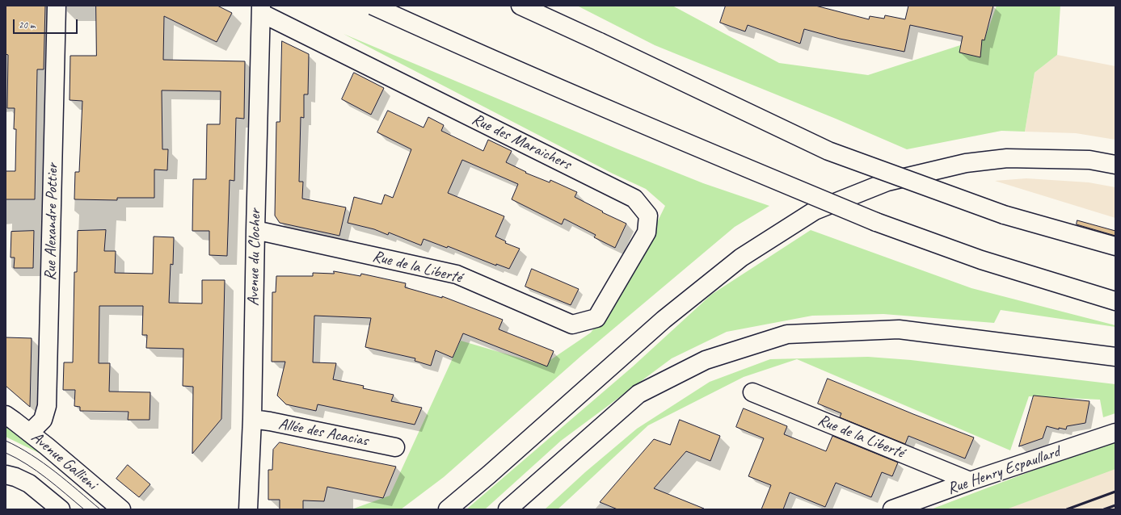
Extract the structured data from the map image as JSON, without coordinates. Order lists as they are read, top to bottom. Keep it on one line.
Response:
{"streets":{"main road":["Rue des Maraichers","Rue Alexandre Pottier","Avenue du Clocher","Rue de la Liberté","Allée des Acacias","Avenue Gallieni","Rue Henry Espaullard"]},"crossings":[["Rue des Maraichers","Avenue du Clocher"],["Rue des Maraichers","Rue de la Liberté"],["Rue Alexandre Pottier","Avenue Gallieni"],["Avenue du Clocher","Rue de la Liberté"],["Avenue du Clocher","Allée des Acacias"],["Rue de la Liberté","Rue Henry Espaullard"]],"scale_bar":"20 m"}
